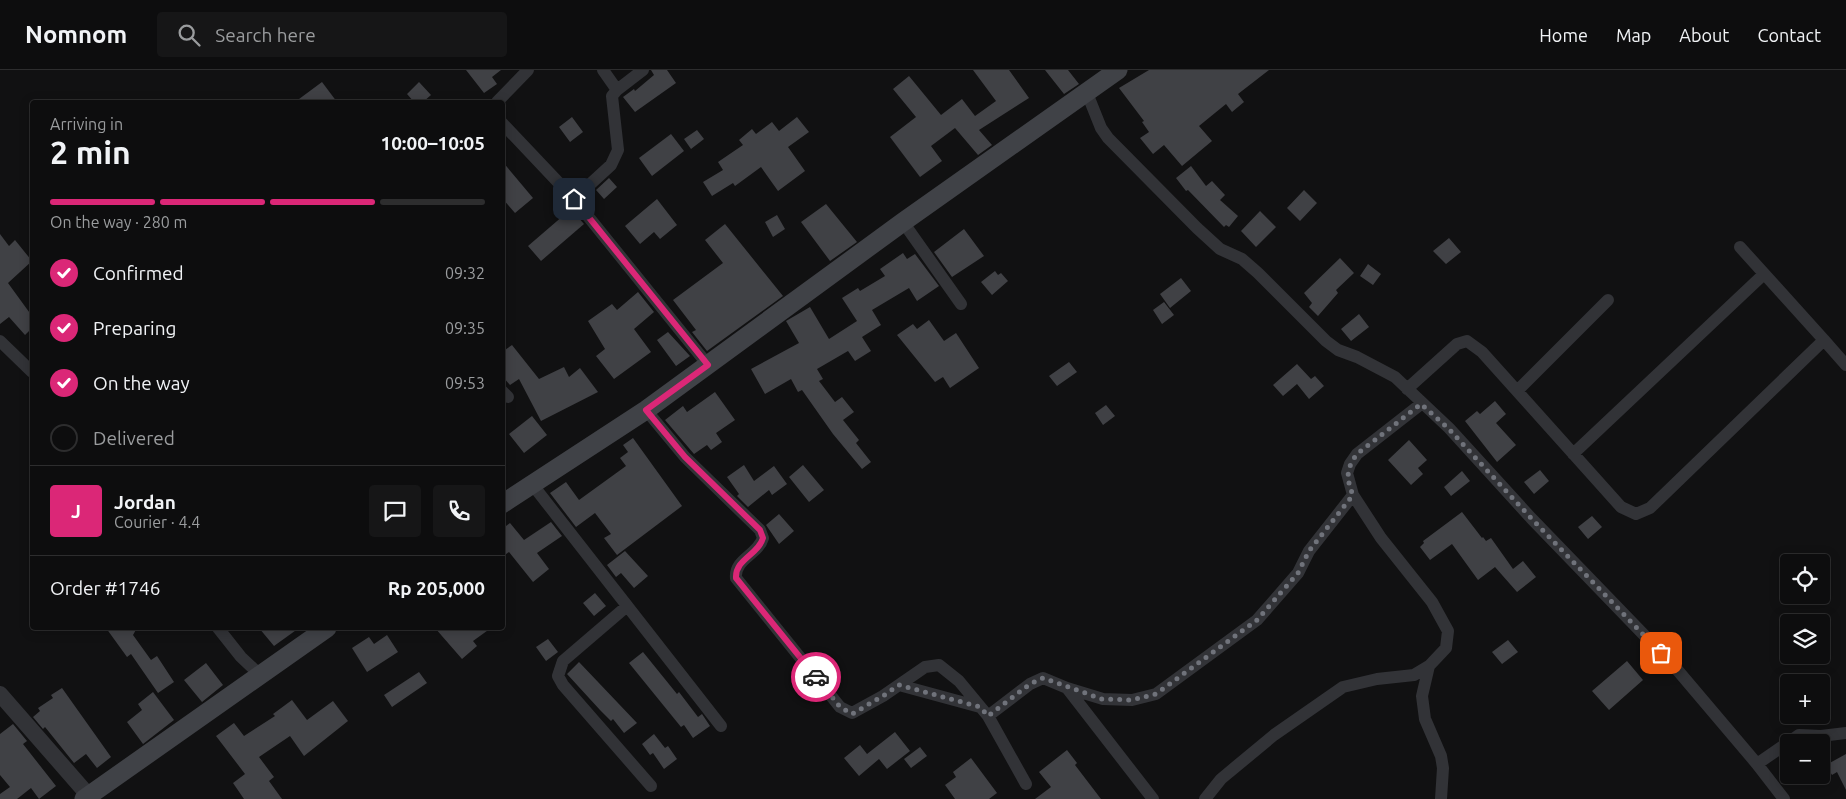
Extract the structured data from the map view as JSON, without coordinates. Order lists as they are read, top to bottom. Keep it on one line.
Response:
{"page":{"header":"Nomnom","search":"Search here","nav":["Home","Map","About","Contact"],"heading":["2 min","Arriving in","10:00–10:05"],"panel":["Jordan","Courier · 4.4","Order #1746","Rp 205,000"],"bar":"On the way · 280 m","list":[["Confirmed","09:32"],["Preparing","09:35"],["On the way","09:53"],"Delivered"],"round":"J","map_buttons":["+","−"]}}
